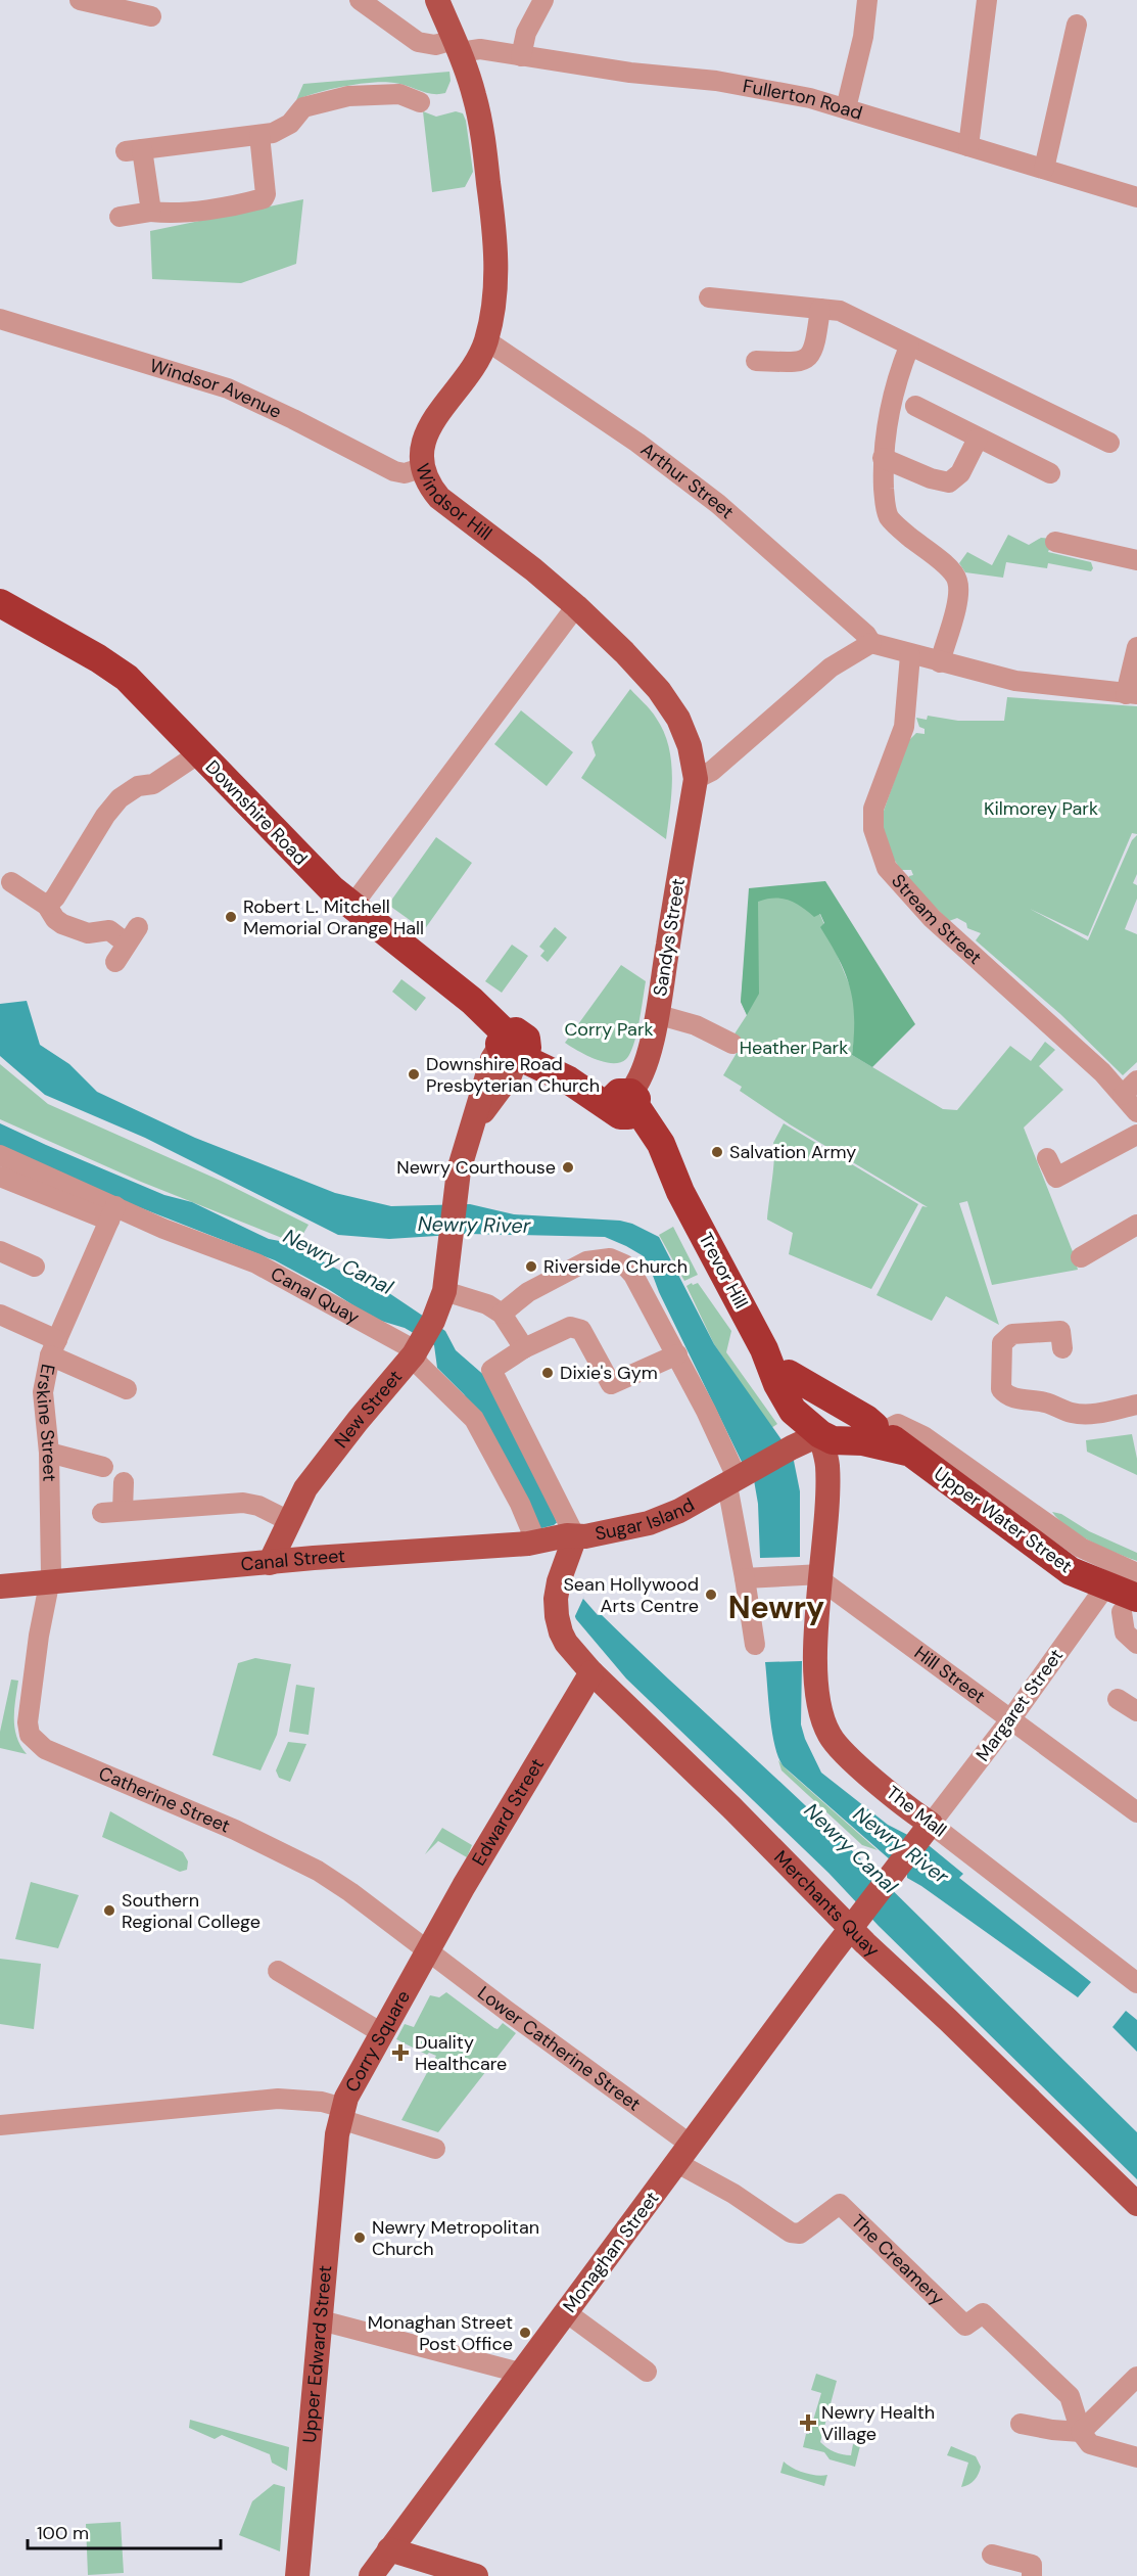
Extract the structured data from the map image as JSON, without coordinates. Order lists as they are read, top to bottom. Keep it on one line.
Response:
{"streets":{"highway":["Downshire Road","Trevor Hill","Upper Water Street"],"main road":["Windsor Hill","Sandys Street","New Street","Sugar Island","Canal Street","Edward Street","The Mall","Merchants Quay","Corry Square","Monaghan Street","Upper Edward Street"],"street":["Fullerton Road","Windsor Avenue","Arthur Street","Stream Street","Canal Quay","Erskine Street","Hill Street","Margaret Street","Catherine Street","Lower Catherine Street","The Creamery"]},"crossings":[["Fullerton Road","Windsor Hill"],["Windsor Avenue","Windsor Hill"],["Arthur Street","Windsor Hill"],["Windsor Hill","Sandys Street"],["Downshire Road","Sandys Street"],["Downshire Road","Trevor Hill"],["Downshire Road","New Street"],["Sandys Street","Trevor Hill"],["Trevor Hill","Sugar Island"],["Trevor Hill","Upper Water Street"],["Trevor Hill","The Mall"],["Canal Quay","New Street"],["Canal Quay","Erskine Street"],["Canal Quay","Sugar Island"],["Canal Quay","Canal Street"],["Canal Quay","Merchants Quay"],["New Street","Canal Street"],["Erskine Street","Canal Street"],["Erskine Street","Catherine Street"],["Sugar Island","Upper Water Street"],["Sugar Island","Canal Street"],["Sugar Island","The Mall"],["Sugar Island","Merchants Quay"],["Upper Water Street","Margaret Street"],["Upper Water Street","The Mall"],["Canal Street","Catherine Street"],["Canal Street","Merchants Quay"],["Hill Street","Margaret Street"],["Hill Street","The Mall"],["Margaret Street","The Mall"],["Margaret Street","Monaghan Street"],["Catherine Street","Edward Street"],["Catherine Street","Corry Square"],["Catherine Street","Lower Catherine Street"],["Edward Street","Merchants Quay"],["Edward Street","Corry Square"],["Edward Street","Lower Catherine Street"],["The Mall","Monaghan Street"],["Merchants Quay","Monaghan Street"],["Corry Square","Lower Catherine Street"],["Corry Square","Upper Edward Street"],["Lower Catherine Street","Monaghan Street"],["Lower Catherine Street","The Creamery"],["Monaghan Street","The Creamery"]],"districts":["Newry"],"water":["Newry River","Newry Canal"],"parks":["Kilmorey Park","Corry Park","Heather Park"],"places":{"other":["Robert L. Mitchell Memorial Orange Hall","Downshire Road Presbyterian Church","Salvation Army","Newry Courthouse","Riverside Church","Dixie's Gym","Sean Hollywood Arts Centre","Southern Regional College","Newry Metropolitan Church","Monaghan Street Post Office"],"health":["Duality Healthcare","Newry Health Village"]},"scale_bar":"100 m"}
